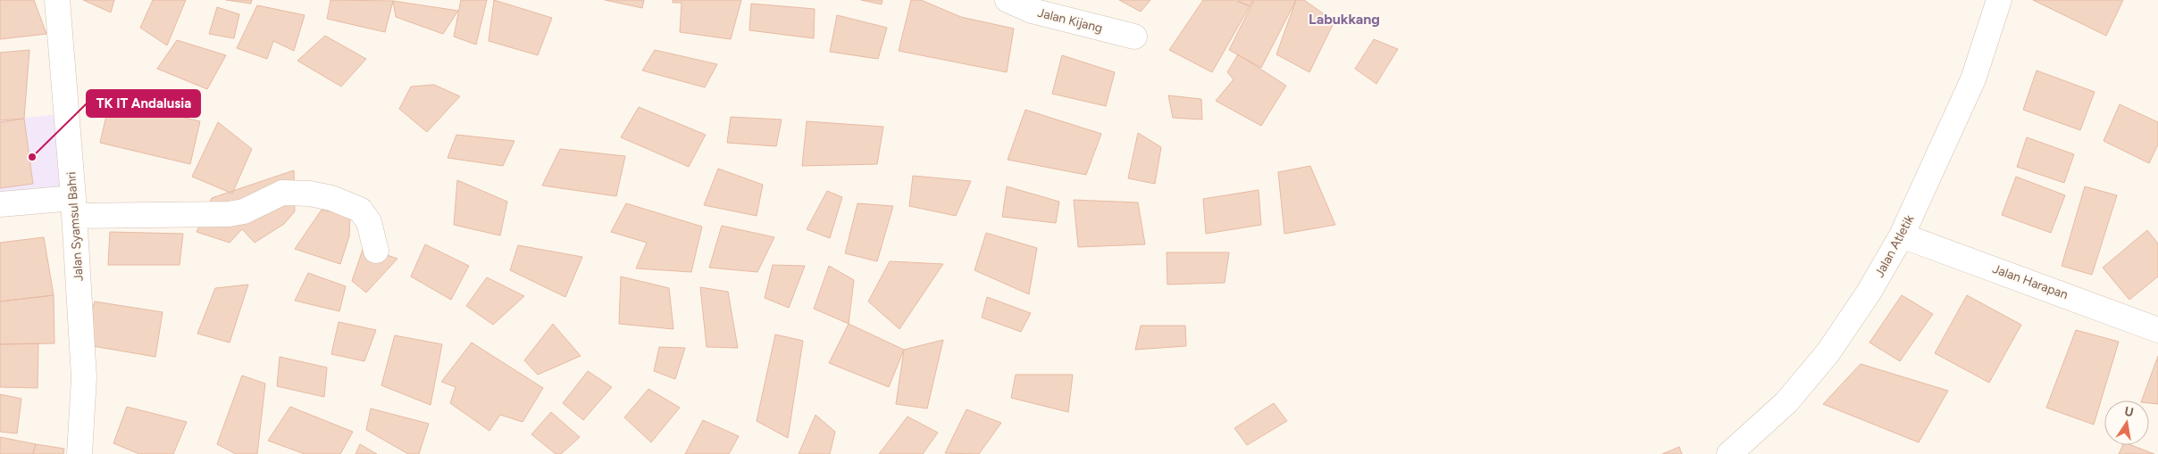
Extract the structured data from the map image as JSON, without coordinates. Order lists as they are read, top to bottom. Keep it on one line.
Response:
{"streets":{"street":["Jalan Kijang","Jalan Syamsul Bahri","Jalan Atletik","Jalan Harapan"]},"crossings":[["Jalan Atletik","Jalan Harapan"]],"districts":["Labukkang"],"places":["TK IT Andalusia"],"north":"top"}
